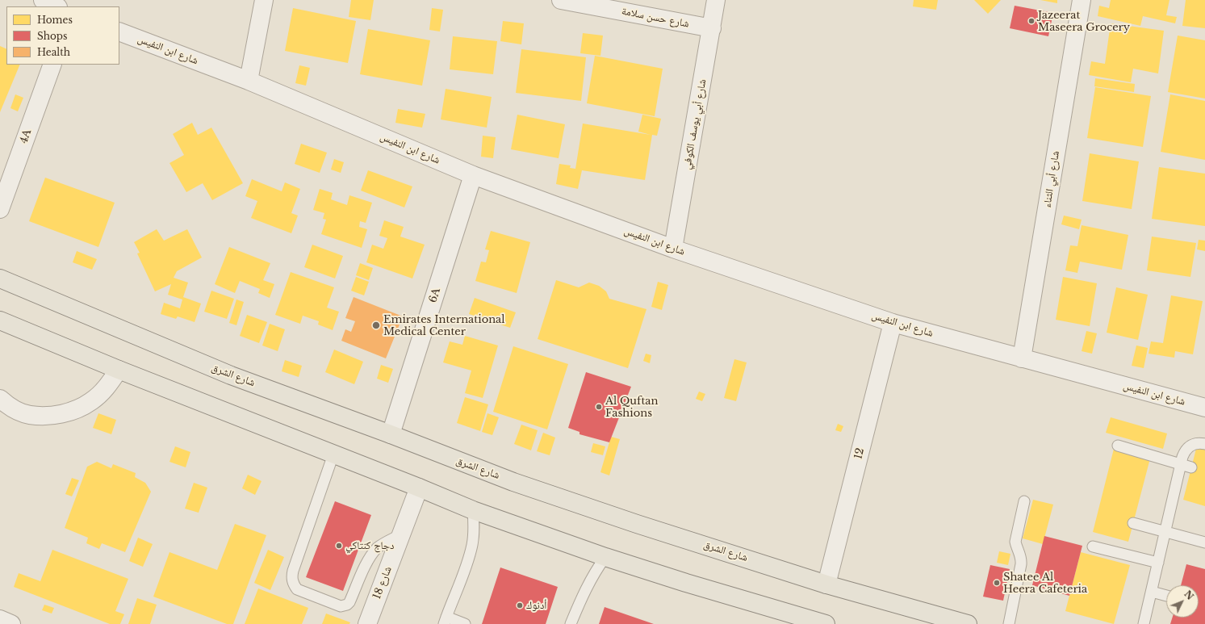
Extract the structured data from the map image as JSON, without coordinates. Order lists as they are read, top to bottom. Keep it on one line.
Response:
{"streets":{"main road":["شارع الشرق"],"street":["شارع حسن سلامة","شارع ابن النفيس","شارع أبي يوسف الكوفي","4A","شارع أبي الثناء","6A","12","شارع 18"]},"crossings":[["شارع حسن سلامة","شارع أبي يوسف الكوفي"],["شارع ابن النفيس","شارع أبي يوسف الكوفي"],["شارع ابن النفيس","شارع أبي الثناء"],["شارع ابن النفيس","6A"],["شارع ابن النفيس","12"],["6A","شارع الشرق"],["شارع الشرق","12"]],"places":["Jazeerat Maseera Grocery","Emirates International Medical Center","Al Quftan Fashions","دجاج كنتاكي","Shatee Al Heera Cafeteria","أدنوك"],"legend":["Homes","Shops","Health"],"north":"top right"}
